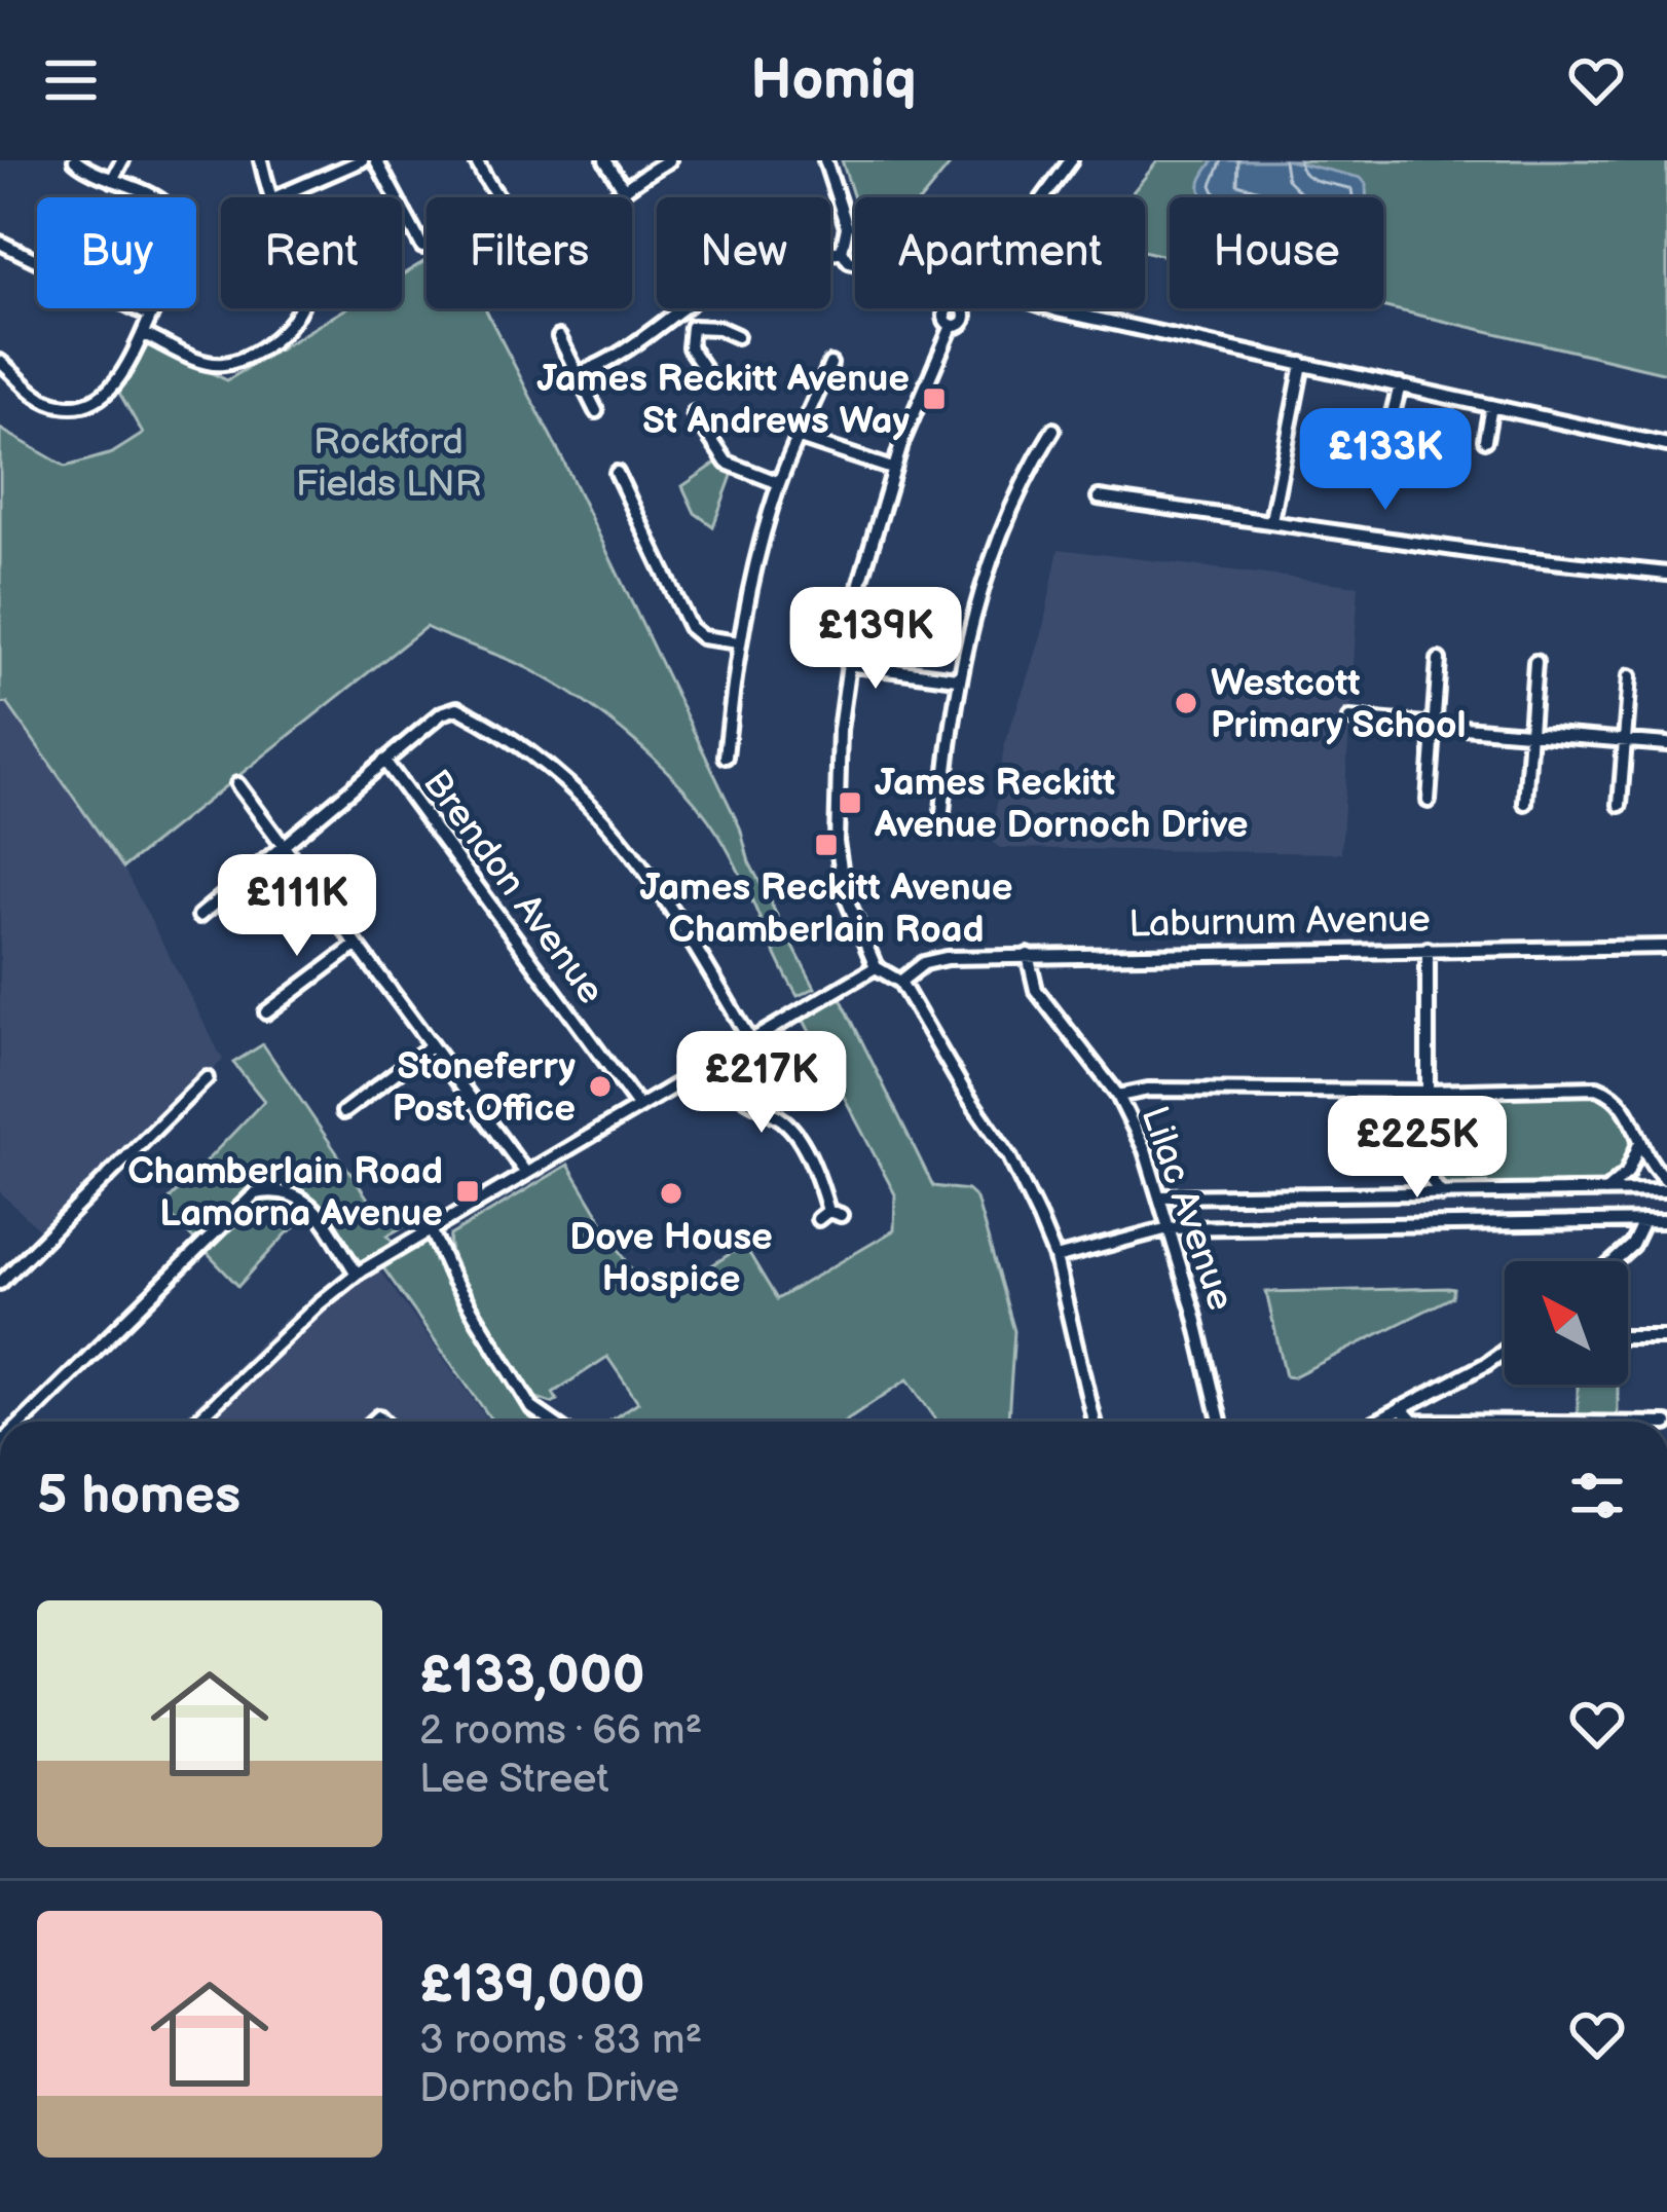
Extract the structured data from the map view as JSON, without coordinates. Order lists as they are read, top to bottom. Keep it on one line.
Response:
{"streets":{"street":["Brendon Avenue","Laburnum Avenue","Lilac Avenue"]},"crossings":[["Laburnum Avenue","Lilac Avenue"]],"parks":["Rockford Fields LNR"],"places":{"transit":["James Reckitt Avenue St Andrews Way","James Reckitt Avenue Dornoch Drive","James Reckitt Avenue Chamberlain Road","Chamberlain Road Lamorna Avenue"],"other":["Westcott Primary School","Stoneferry Post Office","Dove House Hospice"]},"north":"top left","page":{"header":"Homiq","chip":["Buy","Rent","Filters","New","Apartment","House"],"price":["£133K","£139K","£111K","£217K","£225K"],"heading":"5 homes","list":[{"name":"£133,000","note":"2 rooms · 66 m² · Lee Street"},{"name":"£139,000","note":"3 rooms · 83 m² · Dornoch Drive"}]}}
